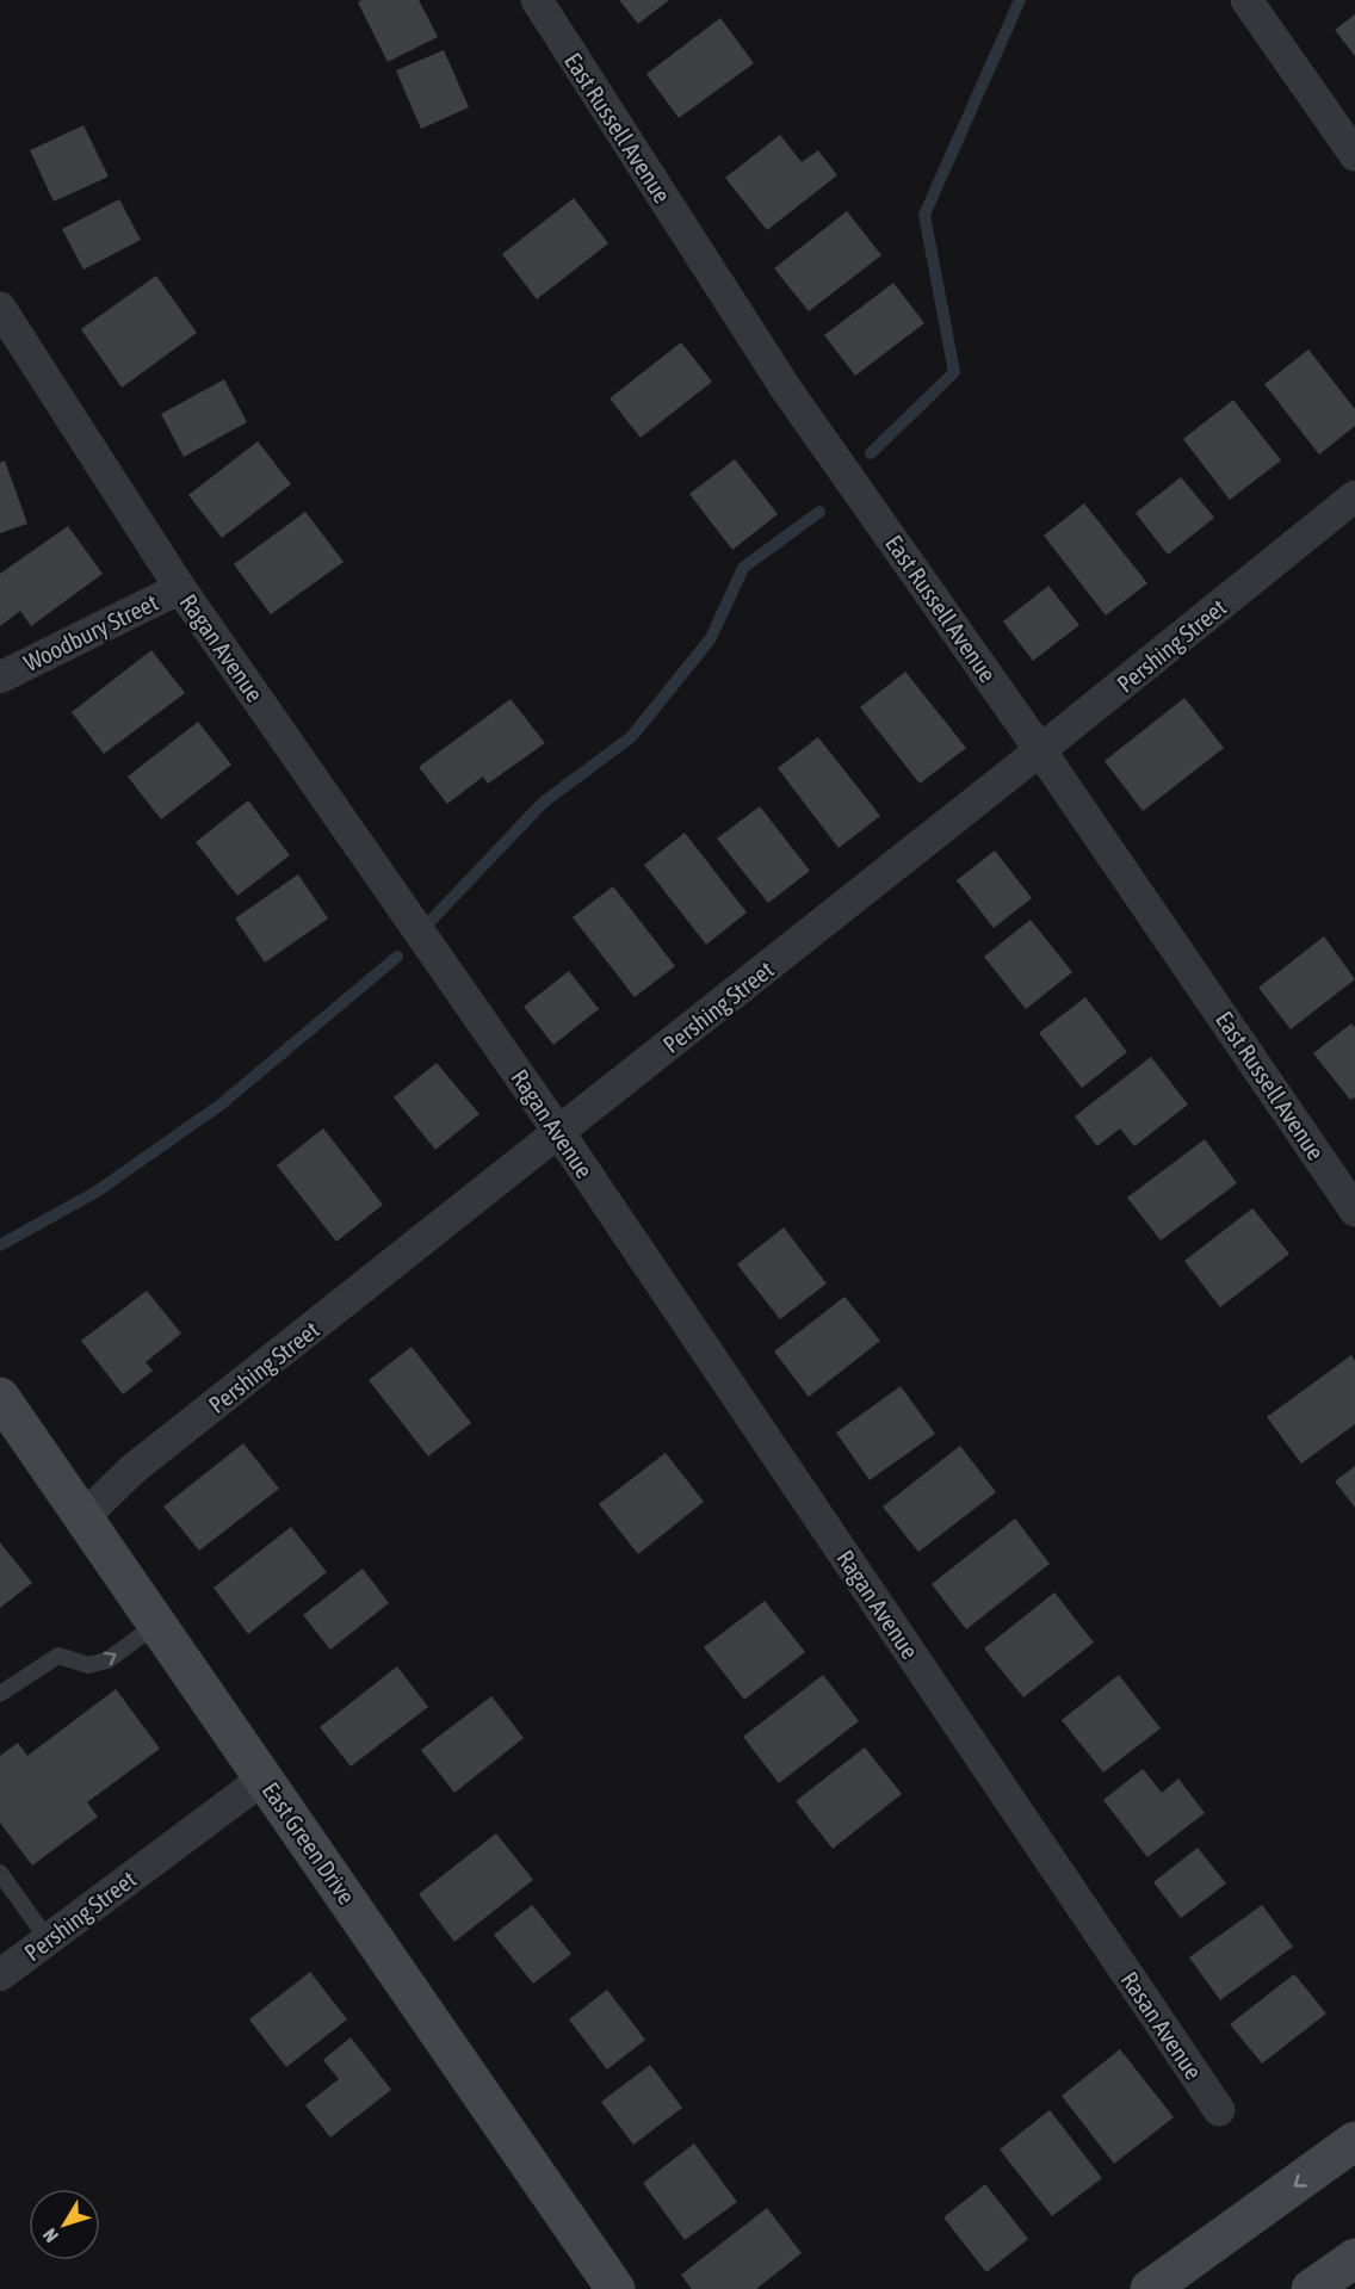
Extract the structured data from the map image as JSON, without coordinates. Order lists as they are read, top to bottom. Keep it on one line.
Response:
{"streets":{"main road":["East Green Drive"],"street":["East Russell Avenue","Woodbury Street","Pershing Street","Ragan Avenue","Rasan Avenue"]},"crossings":[["East Russell Avenue","Pershing Street"],["Woodbury Street","Ragan Avenue"],["Pershing Street","Ragan Avenue"],["Pershing Street","East Green Drive"],["Ragan Avenue","Rasan Avenue"]],"north":"bottom left"}
